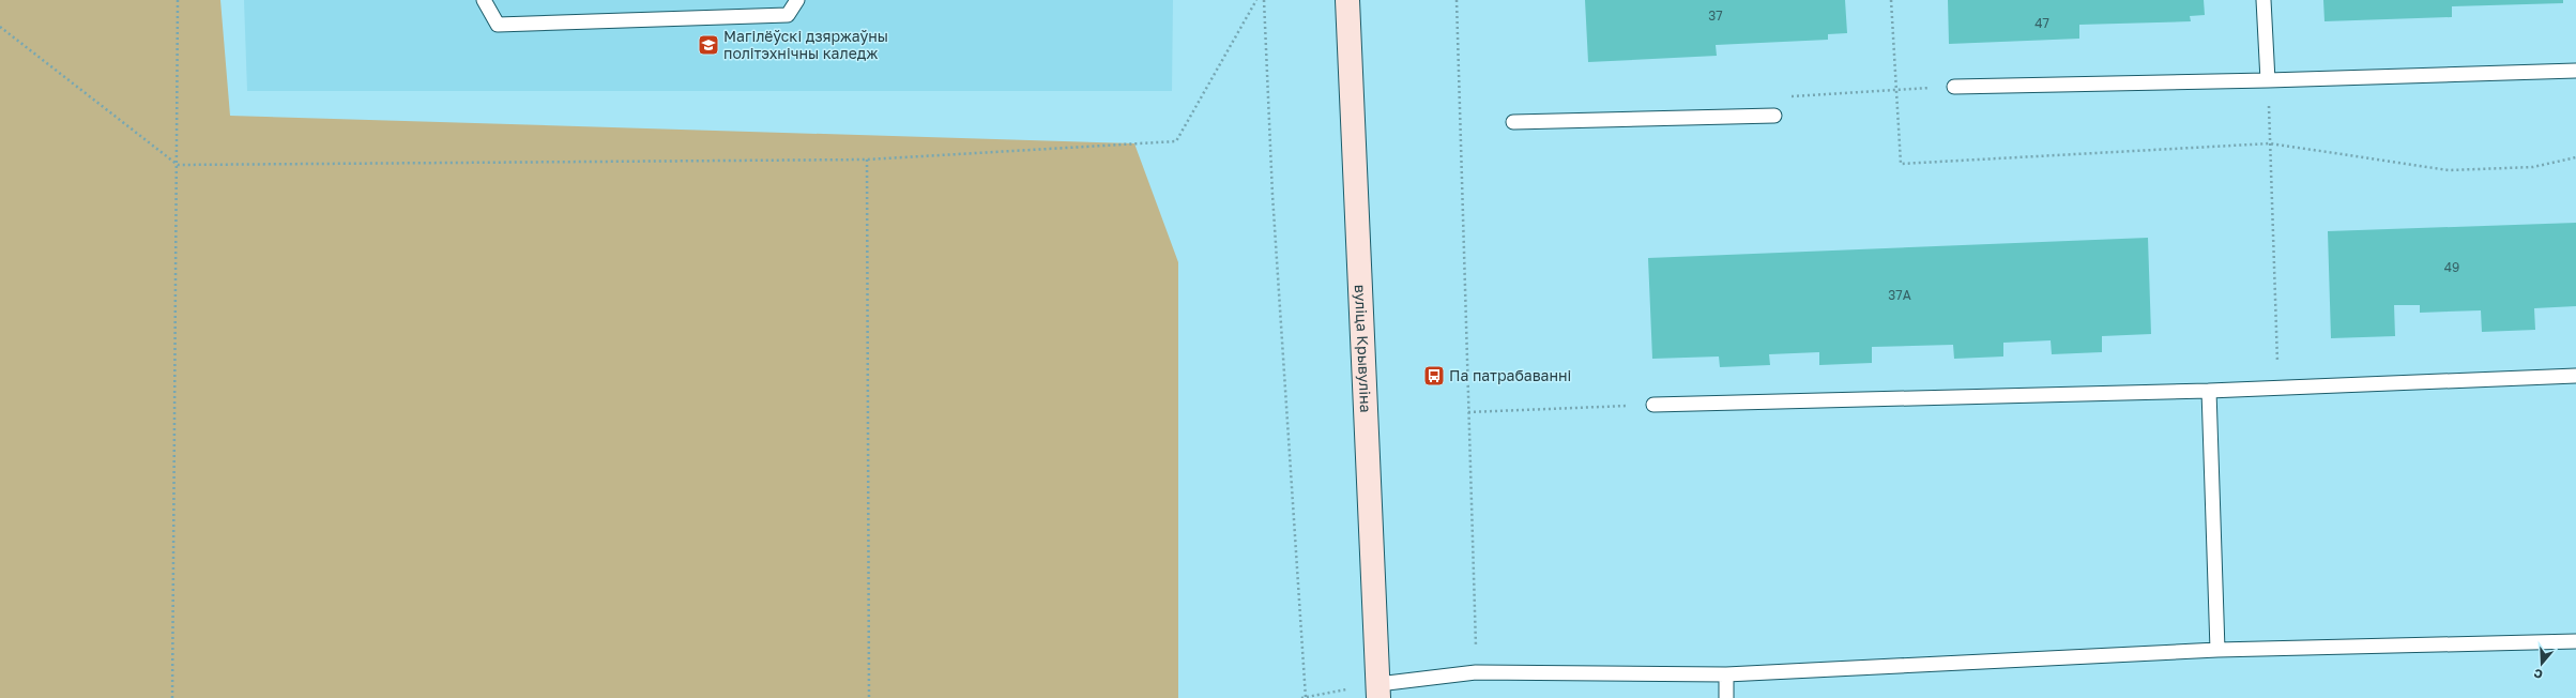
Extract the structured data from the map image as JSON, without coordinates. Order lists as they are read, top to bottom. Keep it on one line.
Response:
{"streets":{"main road":["вуліца Крывуліна"]},"places":{"school or university":["Магілёўскі дзяржаўны політэхнічны каледж"],"bus stop":["Па патрабаванні"]},"house_numbers":["37","47","49","37А"],"north":"bottom"}
